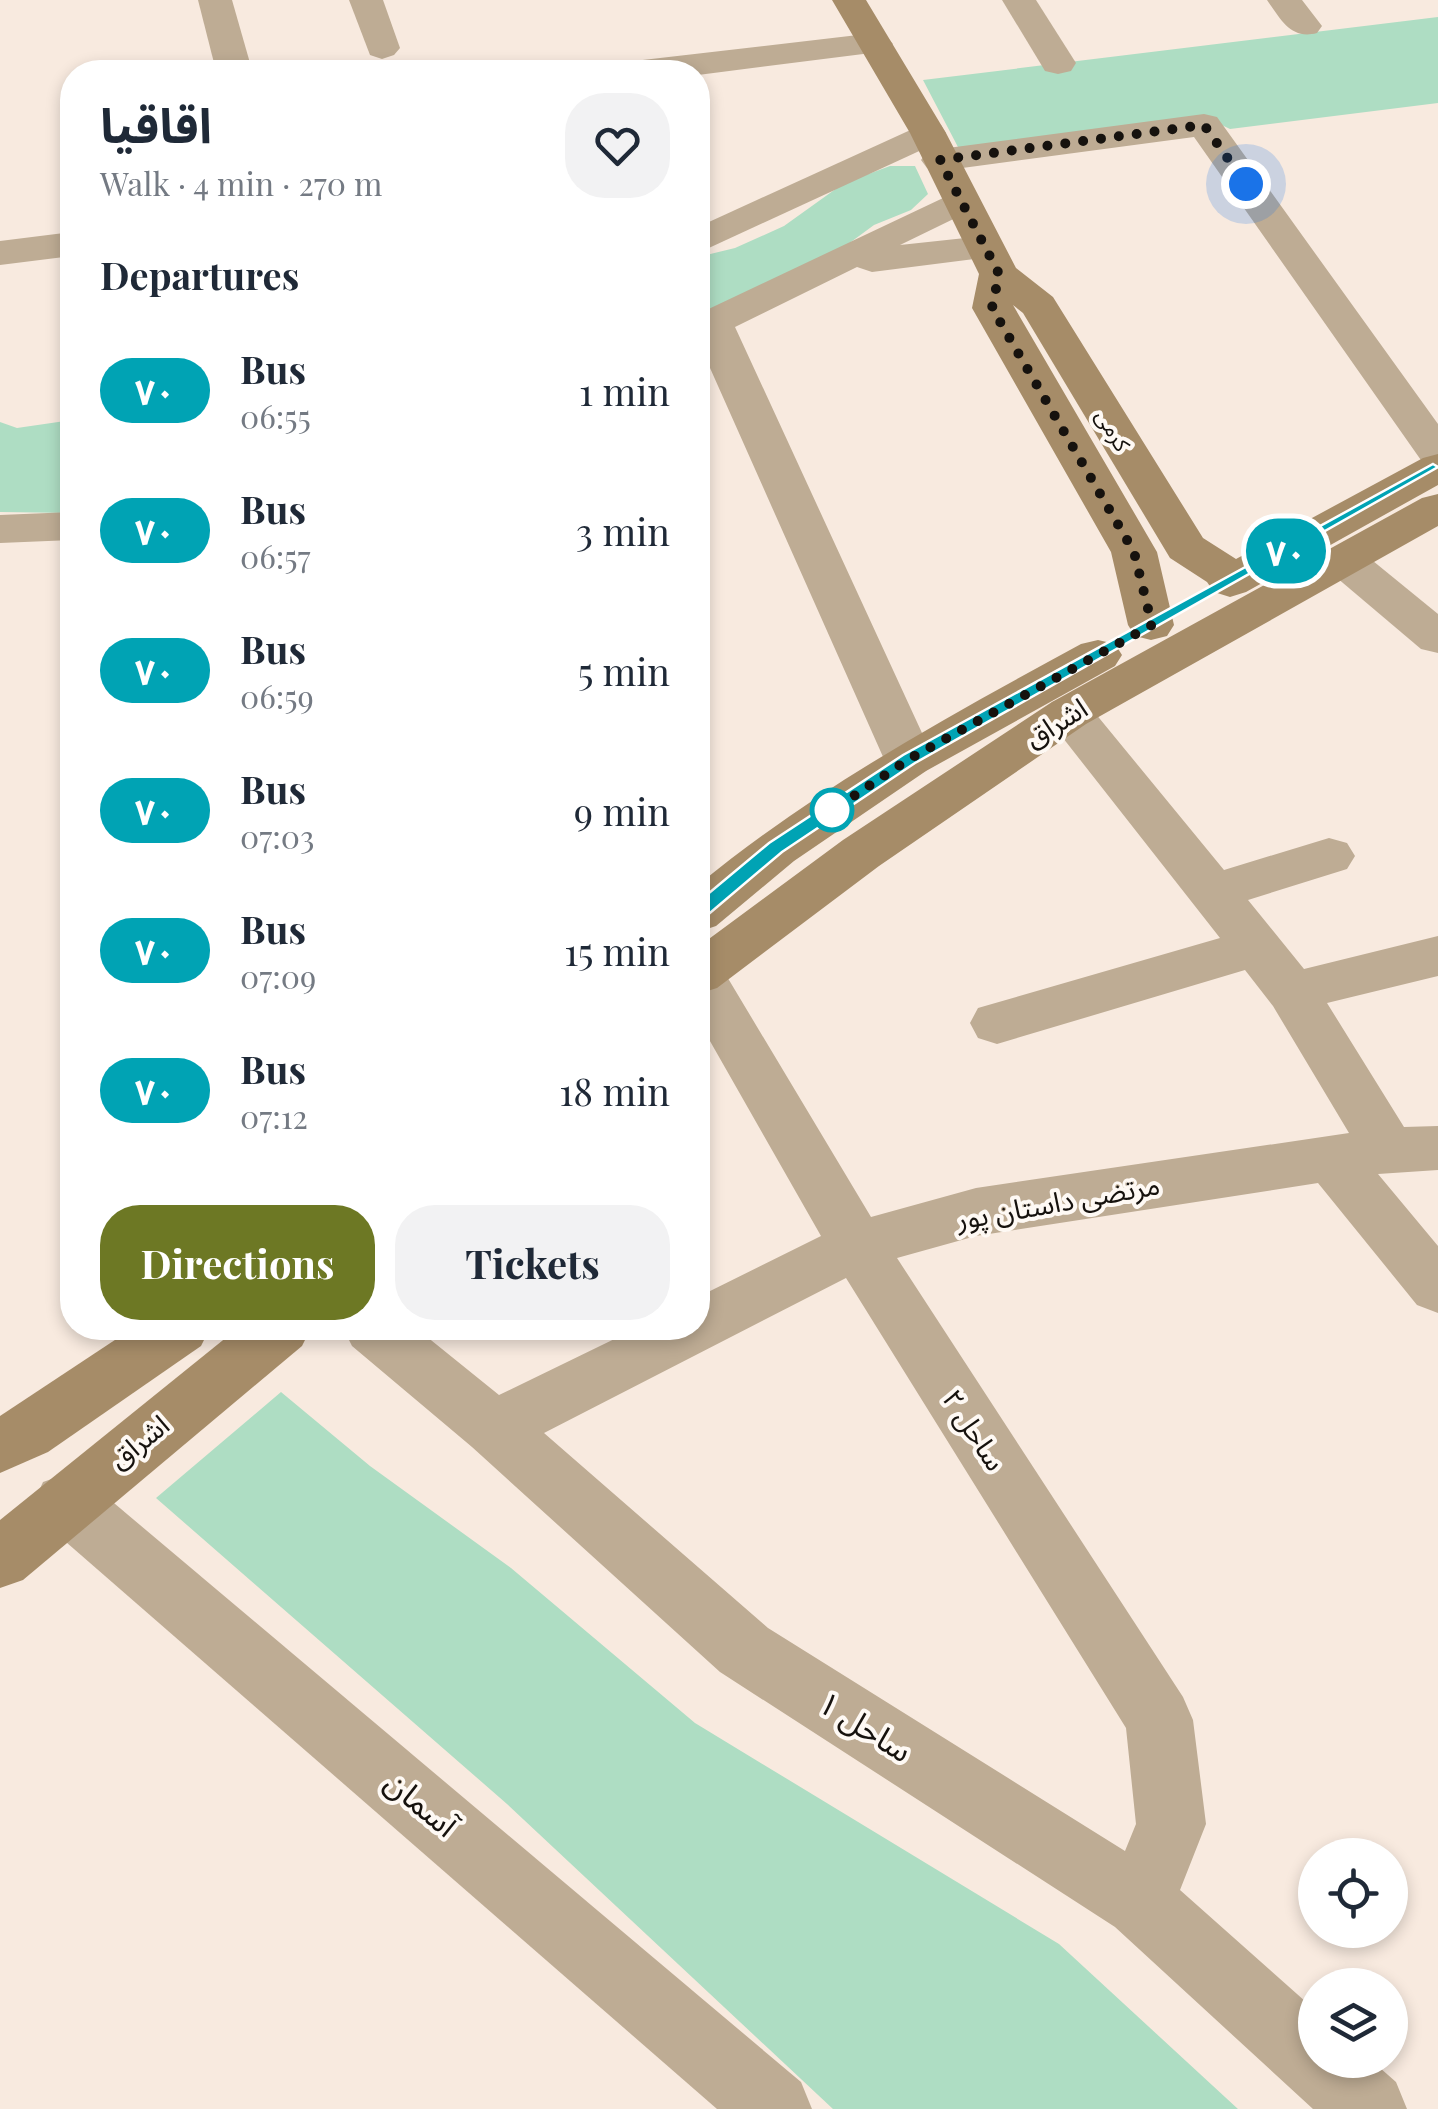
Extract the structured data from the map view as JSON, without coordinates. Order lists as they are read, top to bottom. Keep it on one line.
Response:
{"streets":{"main road":["کرمی","اشراق"],"street":["مرتضی داستان پور","ساحل ۲","ساحل ۱","آسمان"]},"crossings":[["کرمی","اشراق"],["اشراق","آسمان"],["مرتضی داستان پور","ساحل ۲"],["مرتضی داستان پور","ساحل ۱"],["ساحل ۲","ساحل ۱"]],"lines":["bus line ۷۰"],"page":{"on_map":"۷۰","heading":[["اقاقیا","Walk · 4 min · 270 m"],"Departures"],"list":[{"mark":"۷۰","name":"Bus","note":"06:55","value":"1 min"},{"mark":"۷۰","name":"Bus","note":"06:57","value":"3 min"},{"mark":"۷۰","name":"Bus","note":"06:59","value":"5 min"},{"mark":"۷۰","name":"Bus","note":"07:03","value":"9 min"},{"mark":"۷۰","name":"Bus","note":"07:09","value":"15 min"},{"mark":"۷۰","name":"Bus","note":"07:12","value":"18 min"}],"buttons":["Directions","Tickets"]}}
